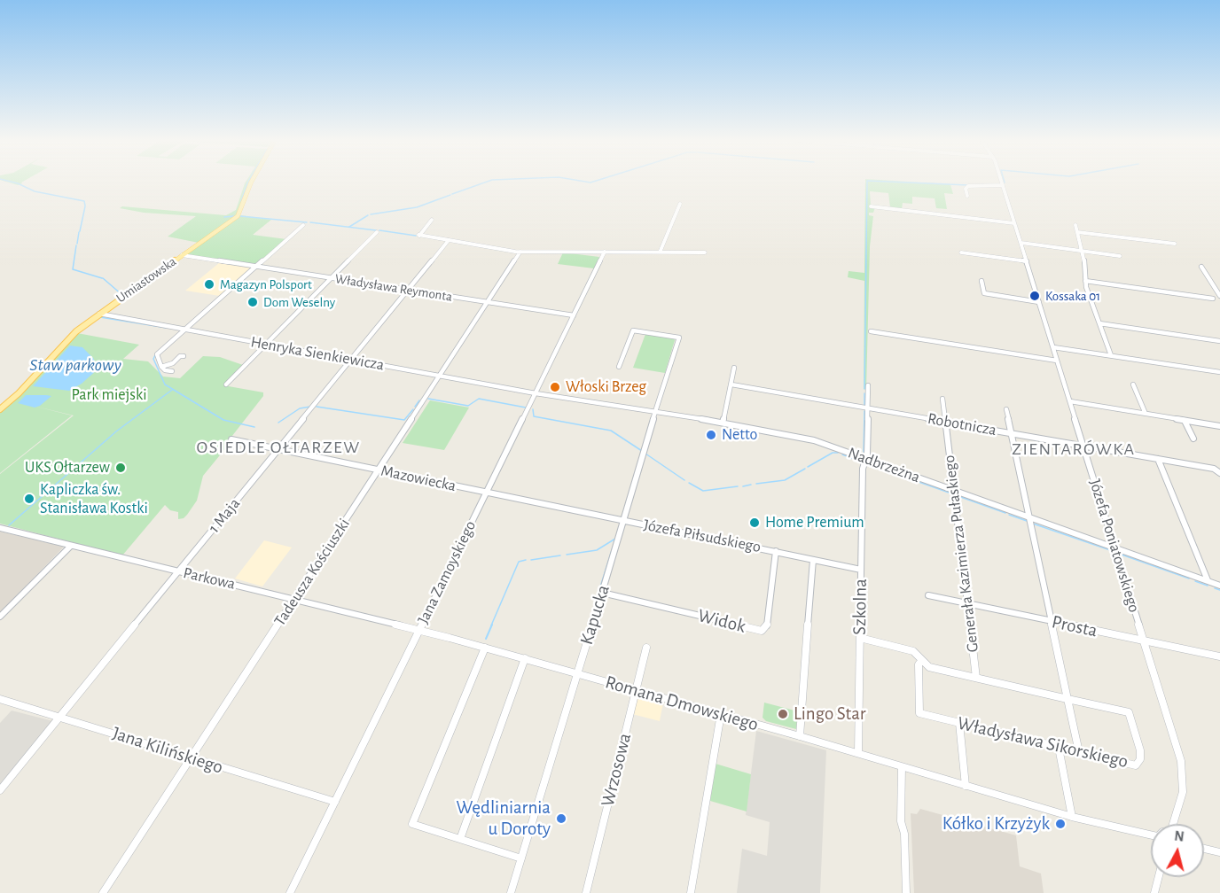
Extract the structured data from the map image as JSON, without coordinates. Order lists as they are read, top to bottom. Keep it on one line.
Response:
{"streets":{"main road":["Umiastowska"],"street":["Władysława Reymonta","Henryka Sienkiewicza","Robotnicza","Nadbrzeżna","Mazowiecka","1 Maja","Józefa Piłsudskiego","Józefa Poniatowskiego","Generała Kazimierza Pułaskiego","Tadeusza Kościuszki","Jana Zamoyskiego","Parkowa","Szkolna","Kapucka","Widok","Prosta","Romana Dmowskiego","Władysława Sikorskiego","Jana Kilińskiego","Wrzosowa"]},"crossings":[["Umiastowska","Władysława Reymonta"],["Umiastowska","Henryka Sienkiewicza"],["Władysława Reymonta","1 Maja"],["Władysława Reymonta","Tadeusza Kościuszki"],["Władysława Reymonta","Jana Zamoyskiego"],["Henryka Sienkiewicza","Nadbrzeżna"],["Henryka Sienkiewicza","1 Maja"],["Henryka Sienkiewicza","Tadeusza Kościuszki"],["Henryka Sienkiewicza","Jana Zamoyskiego"],["Robotnicza","Józefa Poniatowskiego"],["Robotnicza","Generała Kazimierza Pułaskiego"],["Robotnicza","Szkolna"],["Nadbrzeżna","Józefa Poniatowskiego"],["Nadbrzeżna","Generała Kazimierza Pułaskiego"],["Nadbrzeżna","Jana Zamoyskiego"],["Nadbrzeżna","Szkolna"],["Nadbrzeżna","Kapucka"],["Mazowiecka","1 Maja"],["Mazowiecka","Józefa Piłsudskiego"],["Mazowiecka","Tadeusza Kościuszki"],["Mazowiecka","Jana Zamoyskiego"],["1 Maja","Parkowa"],["1 Maja","Jana Kilińskiego"],["Józefa Piłsudskiego","Szkolna"],["Józefa Piłsudskiego","Kapucka"],["Józefa Piłsudskiego","Widok"],["Józefa Poniatowskiego","Prosta"],["Generała Kazimierza Pułaskiego","Prosta"],["Tadeusza Kościuszki","Parkowa"],["Tadeusza Kościuszki","Jana Kilińskiego"],["Jana Zamoyskiego","Parkowa"],["Jana Zamoyskiego","Romana Dmowskiego"],["Jana Zamoyskiego","Jana Kilińskiego"],["Parkowa","Romana Dmowskiego"],["Szkolna","Romana Dmowskiego"],["Kapucka","Widok"],["Kapucka","Romana Dmowskiego"],["Romana Dmowskiego","Wrzosowa"]],"districts":["OSIEDLE OŁTARZEW","ZIENTARÓWKA"],"water":["Staw parkowy"],"parks":["Park miejski"],"places":["Magazyn Polsport","Kossaka 01","Dom Weselny","Włoski Brzeg","Netto","UKS Ołtarzew","Kapliczka św. Stanisława Kostki","Home Premium","Lingo Star","Wędliniarnia u Doroty","Kółko i Krzyżyk"],"north":"top"}
